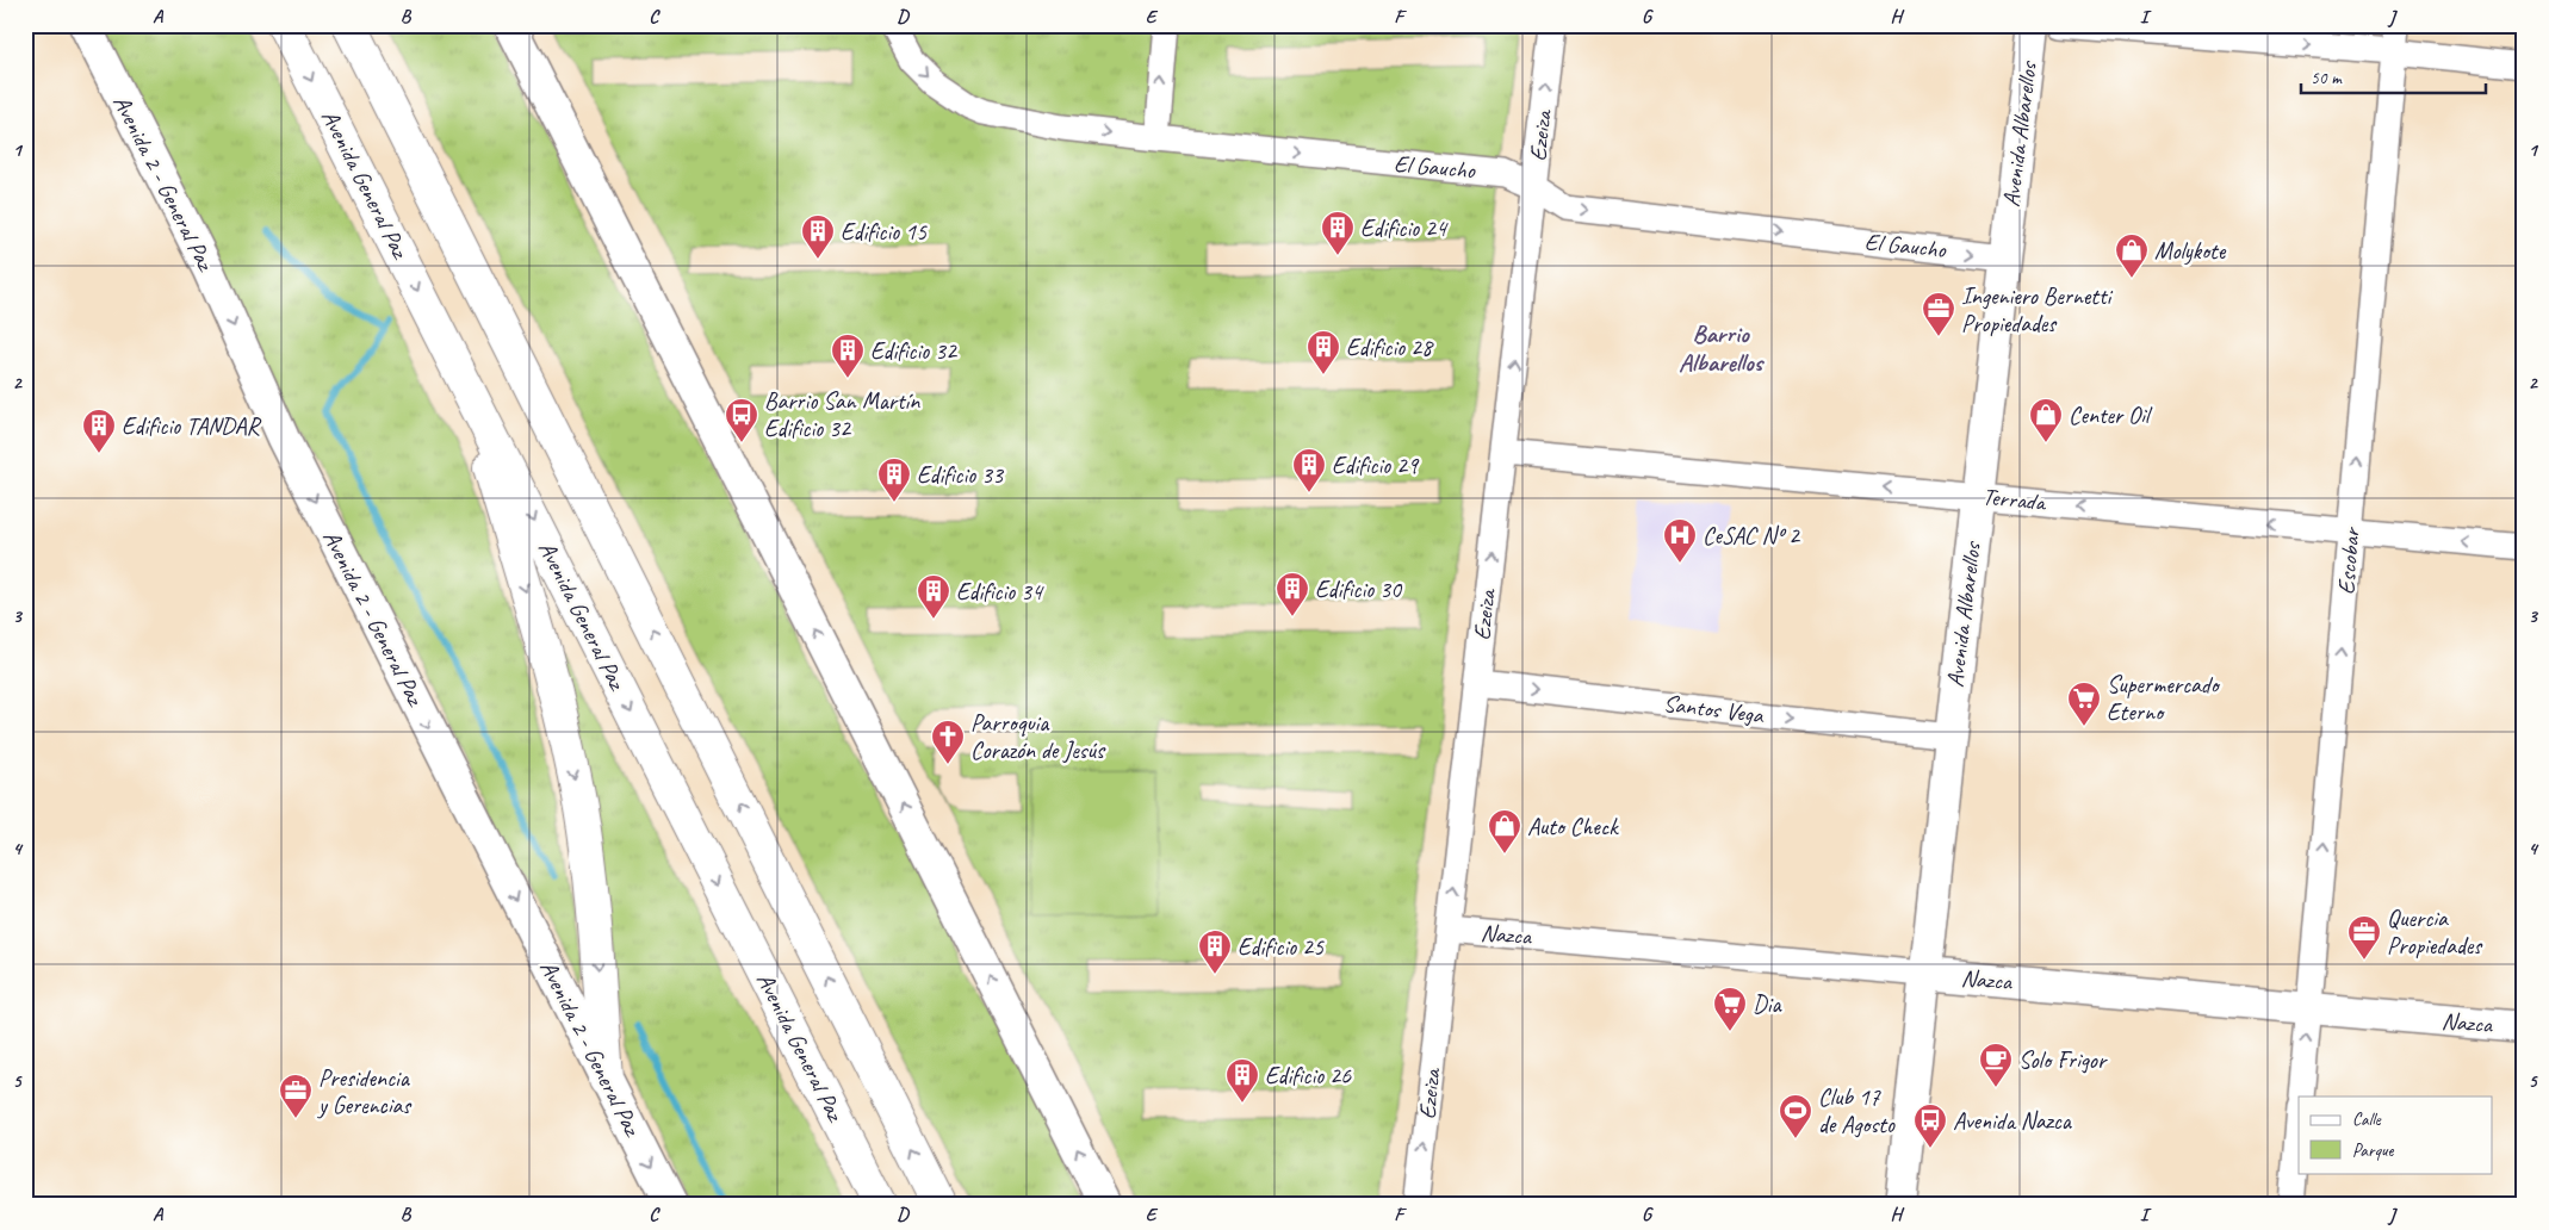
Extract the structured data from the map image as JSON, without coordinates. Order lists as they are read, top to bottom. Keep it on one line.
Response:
{"streets":{"highway":["Avenida General Paz"],"street":["Avenida Albarellos","Ezeiza","El Gaucho","Avenida 2 - General Paz","Terrada","Escobar","Santos Vega","Nazca"]},"crossings":[["Avenida Albarellos","El Gaucho"],["Avenida Albarellos","Terrada"],["Avenida Albarellos","Santos Vega"],["Avenida Albarellos","Nazca"],["Ezeiza","El Gaucho"],["Ezeiza","Terrada"],["Ezeiza","Santos Vega"],["Ezeiza","Nazca"],["Terrada","Escobar"],["Escobar","Nazca"]],"one_way":["Ezeiza","El Gaucho","Avenida 2 - General Paz","Terrada","Escobar","Santos Vega"],"districts":["Barrio Albarellos"],"places":{"building":["Edificio 24","Edificio 15","Edificio 28","Edificio 32","Edificio TANDAR","Edificio 29","Edificio 33","Edificio 30","Edificio 34","Edificio 25","Edificio 26"],"shop":["Molykote","Center Oil","Auto Check"],"office":["Ingeniero Bernetti Propiedades","Quercia Propiedades","Presidencia y Gerencias"],"bus stop":["Barrio San Martín Edificio 32","Avenida Nazca"],"hospital":["CeSAC Nº 2"],"supermarket":["Supermercado Eterno","Dia"],"church":["Parroquia Corazón de Jesús"],"cafe":["Solo Frigor"],"sports":["Club 17 de Agosto"]},"legend":["Calle","Parque"],"scale_bar":"50 m","grid":{"columns":["A","B","C","D","E","F","G","H","I","J"],"rows":["1","2","3","4","5"]}}
